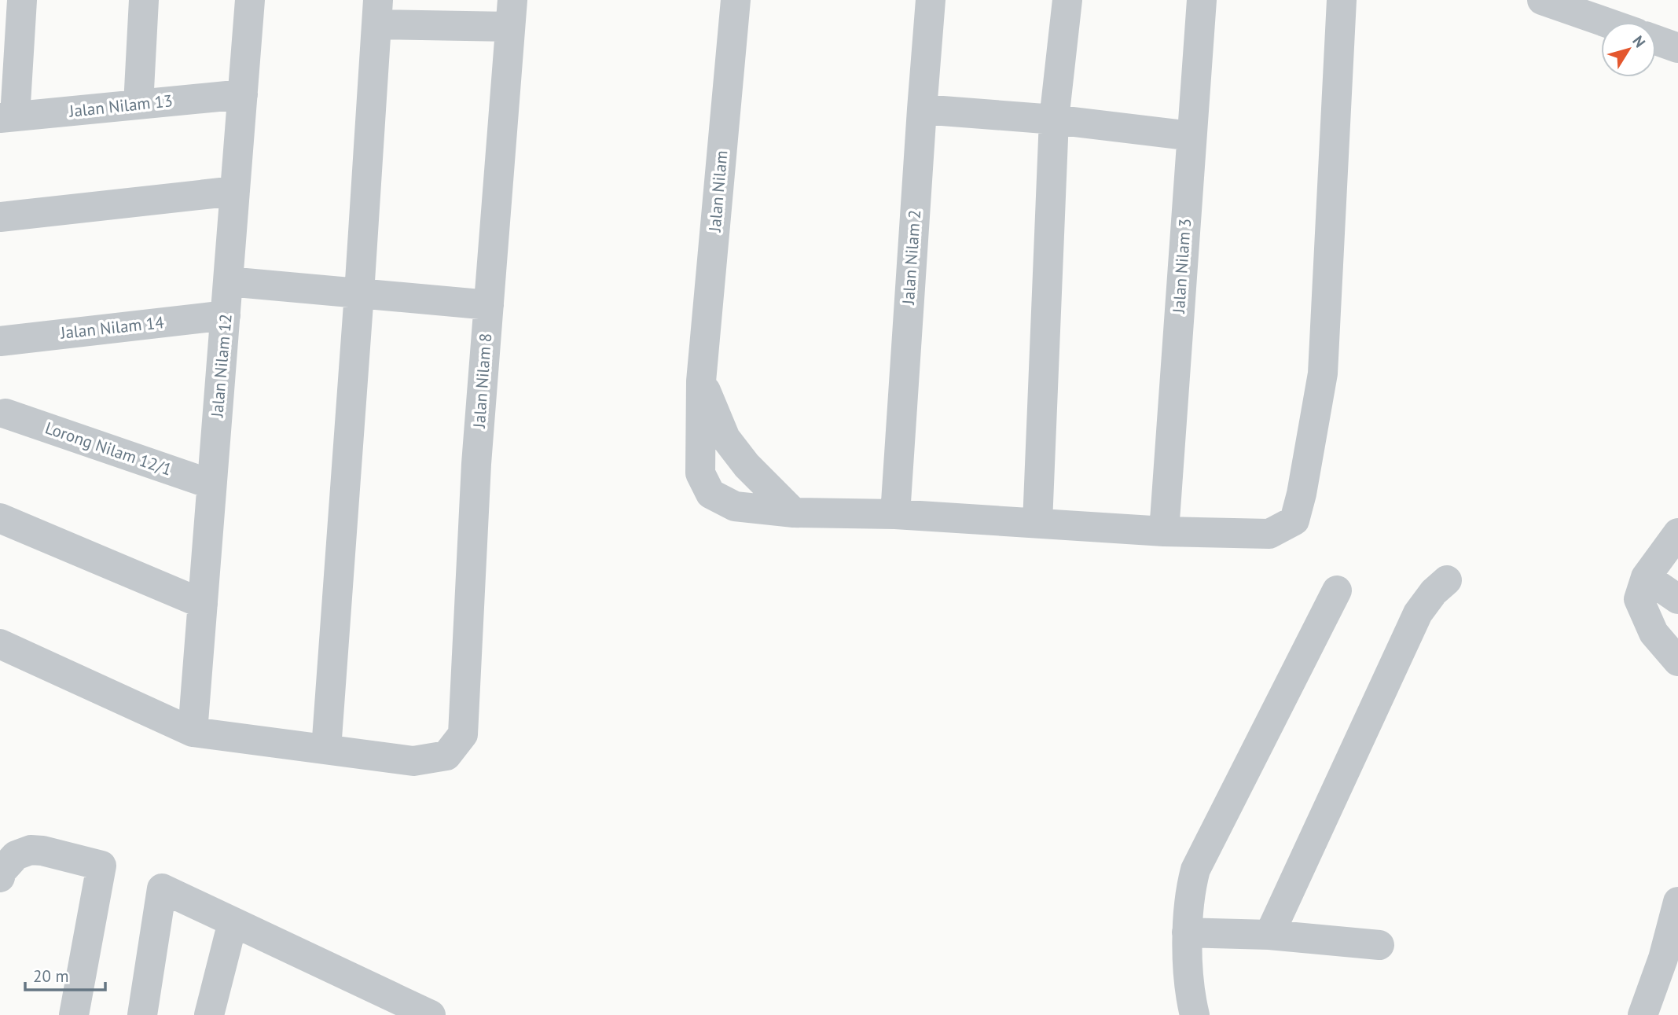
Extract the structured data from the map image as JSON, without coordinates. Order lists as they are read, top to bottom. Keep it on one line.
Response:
{"streets":{"street":["Jalan Nilam 13","Jalan Nilam","Jalan Nilam 2","Jalan Nilam 3","Jalan Nilam 14","Jalan Nilam 12","Jalan Nilam 8","Lorong Nilam 12/1"]},"crossings":[["Jalan Nilam 13","Jalan Nilam 12"],["Jalan Nilam","Jalan Nilam 2"],["Jalan Nilam","Jalan Nilam 3"],["Jalan Nilam 14","Jalan Nilam 12"],["Jalan Nilam 12","Lorong Nilam 12/1"]],"scale_bar":"20 m","north":"top right"}
